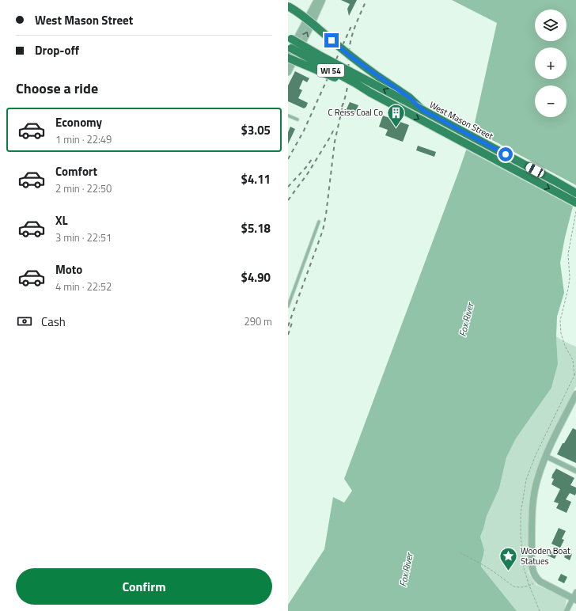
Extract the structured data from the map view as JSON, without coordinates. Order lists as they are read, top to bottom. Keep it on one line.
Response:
{"streets":{"main road":["WI 54","West Mason Street"]},"water":["Fox River"],"places":{"building":["C Reiss Coal Co"],"place":["Wooden Boat Statues"]},"page":{"banner":["West Mason Street","Drop-off"],"map_buttons":["+","−"],"heading":"Choose a ride","list":[{"name":"Economy","note":"1 min · 22:49","value":"$3.05"},{"name":"Comfort","note":"2 min · 22:50","value":"$4.11"},{"name":"XL","note":"3 min · 22:51","value":"$5.18"},{"name":"Moto","note":"4 min · 22:52","value":"$4.90"}],"pay":["Cash","290 m"],"buttons":"Confirm"}}
